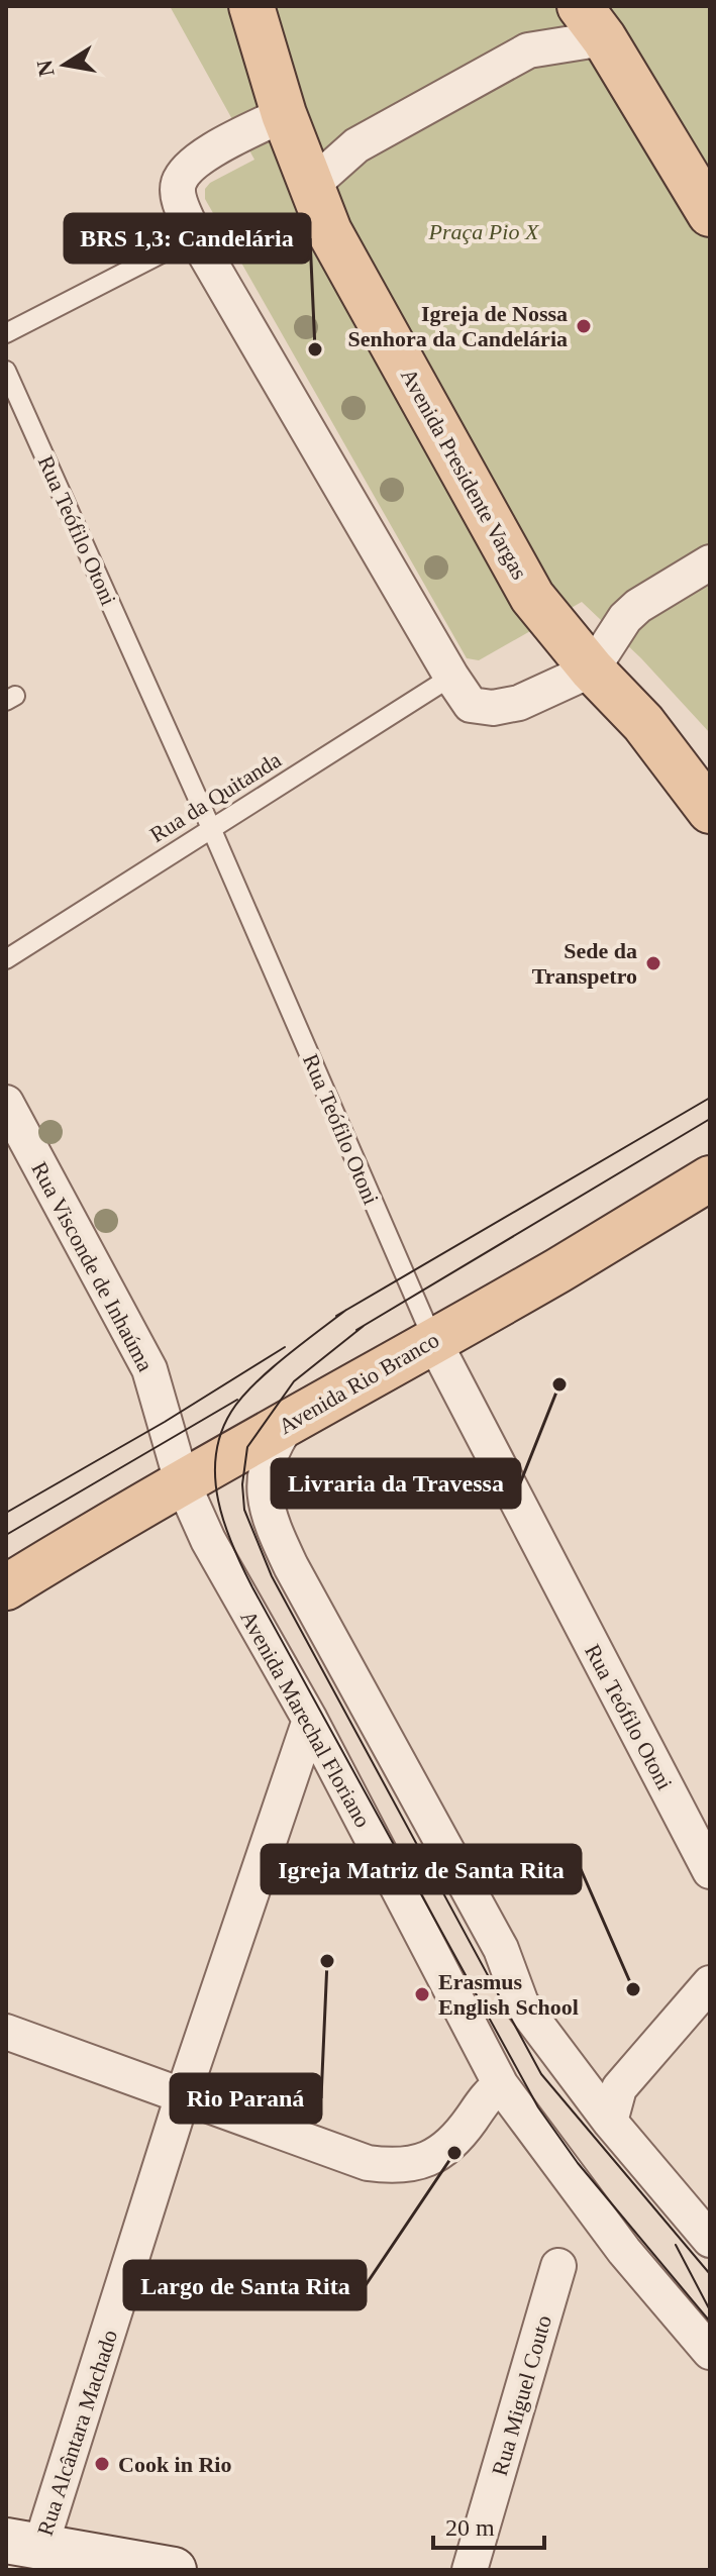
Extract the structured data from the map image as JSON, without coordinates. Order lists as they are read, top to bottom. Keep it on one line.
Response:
{"streets":{"main road":["Avenida Presidente Vargas","Avenida Rio Branco"],"street":["Rua Teófilo Otoni","Rua Visconde de Inhaúma","Avenida Marechal Floriano","Rua Miguel Couto","Rua Alcântara Machado"],"lane":["Rua da Quitanda"]},"crossings":[["Rua Teófilo Otoni","Rua da Quitanda"],["Rua Teófilo Otoni","Avenida Rio Branco"],["Rua Visconde de Inhaúma","Avenida Rio Branco"],["Rua Visconde de Inhaúma","Avenida Marechal Floriano"],["Avenida Rio Branco","Avenida Marechal Floriano"],["Avenida Marechal Floriano","Rua Alcântara Machado"]],"parks":["Praça Pio X"],"places":["Igreja de Nossa Senhora da Candelária","BRS 1,3: Candelária","Sede da Transpetro","Livraria da Travessa","Rio Paraná","Igreja Matriz de Santa Rita","Erasmus English School","Largo de Santa Rita","Cook in Rio"],"scale_bar":"20 m","north":"left"}
